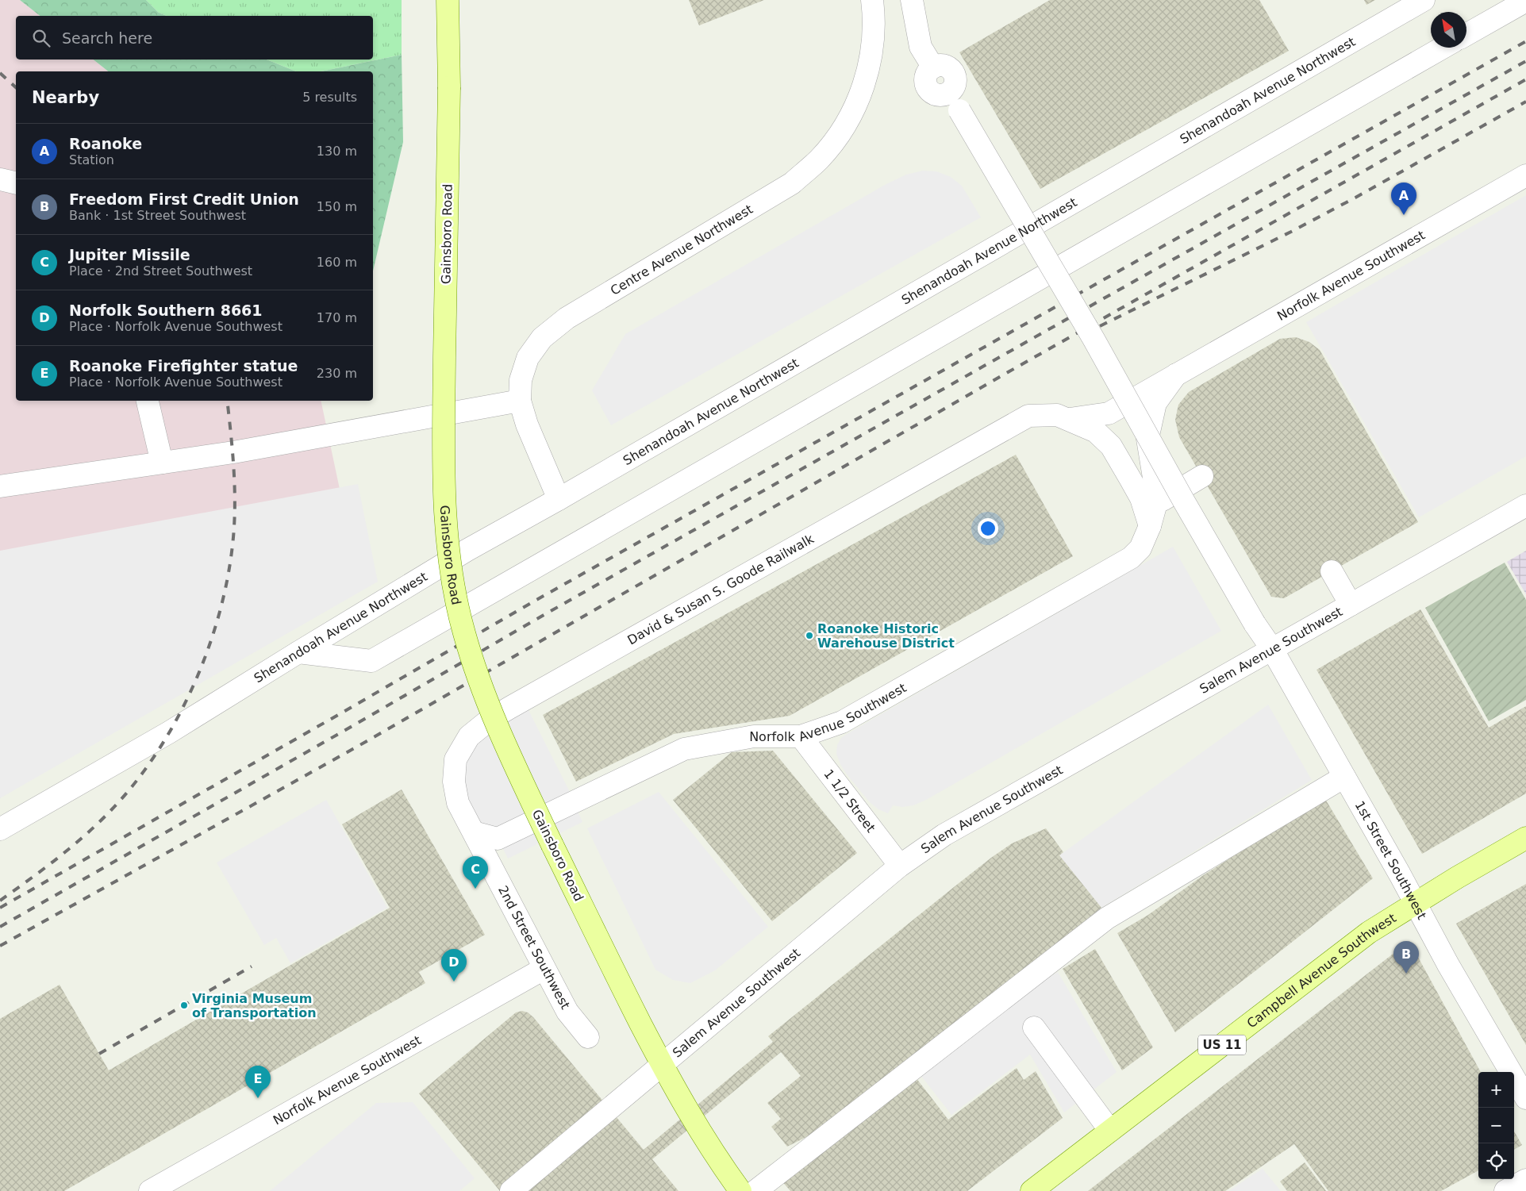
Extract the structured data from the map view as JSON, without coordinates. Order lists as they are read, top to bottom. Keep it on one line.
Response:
{"streets":{"main road":["Gainsboro Road","Campbell Avenue Southwest","US 11"],"street":["Shenandoah Avenue Northwest","Centre Avenue Northwest","Norfolk Avenue Southwest","David & Susan S. Goode Railwalk","Salem Avenue Southwest","1 1/2 Street","1st Street Southwest","2nd Street Southwest"]},"crossings":[["Shenandoah Avenue Northwest","Centre Avenue Northwest"],["Gainsboro Road","Salem Avenue Southwest"],["Norfolk Avenue Southwest","David & Susan S. Goode Railwalk"],["Norfolk Avenue Southwest","1 1/2 Street"],["Norfolk Avenue Southwest","2nd Street Southwest"],["David & Susan S. Goode Railwalk","2nd Street Southwest"],["Salem Avenue Southwest","1 1/2 Street"],["Salem Avenue Southwest","1st Street Southwest"],["1st Street Southwest","Campbell Avenue Southwest"]],"places":["Roanoke Historic Warehouse District","Virginia Museum of Transportation"],"north":"top left","page":{"search":"Search here","heading":["Nearby","5 results"],"list":[{"mark":"A","name":"Roanoke","note":"Station","value":"130 m"},{"mark":"B","name":"Freedom First Credit Union","note":"Bank · 1st Street Southwest","value":"150 m"},{"mark":"C","name":"Jupiter Missile","note":"Place · 2nd Street Southwest","value":"160 m"},{"mark":"D","name":"Norfolk Southern 8661","note":"Place · Norfolk Avenue Southwest","value":"170 m"},{"mark":"E","name":"Roanoke Firefighter statue","note":"Place · Norfolk Avenue Southwest","value":"230 m"}],"pins":["A","C","B","D","E"],"map_buttons":["+","−"]}}
